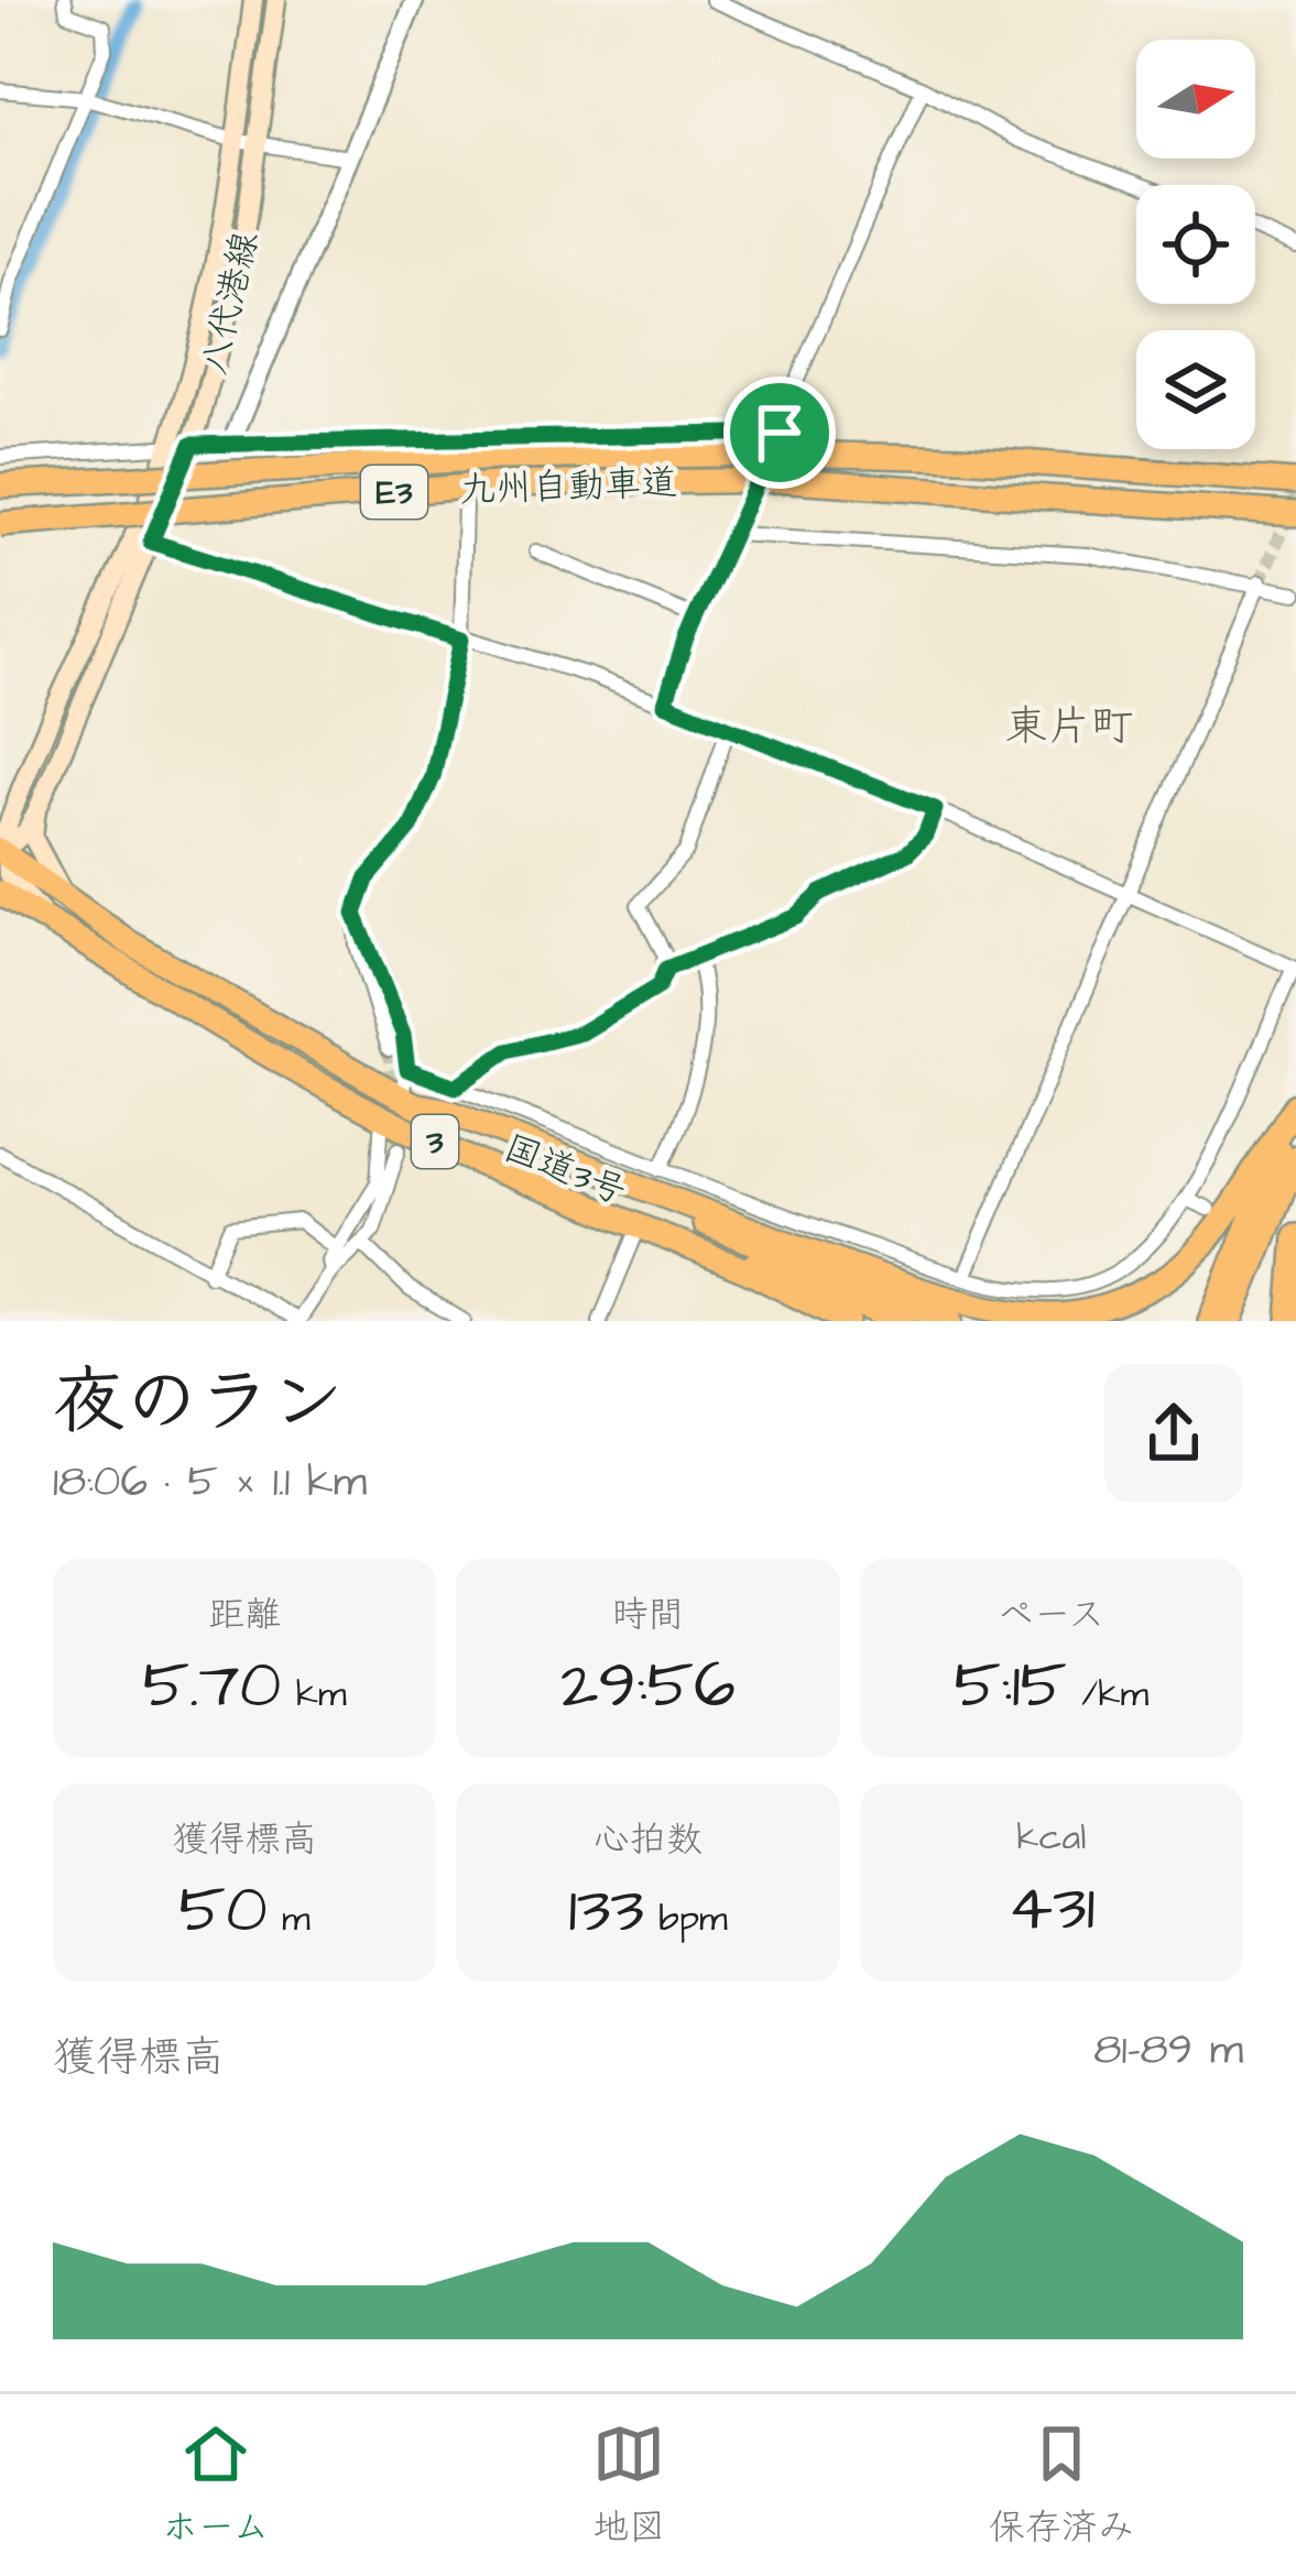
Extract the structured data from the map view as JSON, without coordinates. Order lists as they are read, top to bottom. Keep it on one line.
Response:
{"streets":{"highway":["九州自動車道","E3","3","国道3号"],"main road":["八代港線"]},"crossings":[["八代港線","国道3号"]],"districts":["東片町"],"north":"right","page":{"heading":["夜のラン","18:06 · 5 × 1.1 km"],"stats":[["距離","5.70 km"],["時間","29:56"],["ペース","5:15 /km"],["獲得標高","50 m"],["心拍数","133 bpm"],["kcal","431"]],"chart":["獲得標高","81–89 m"],"tabs":["ホーム","地図","保存済み"]}}
